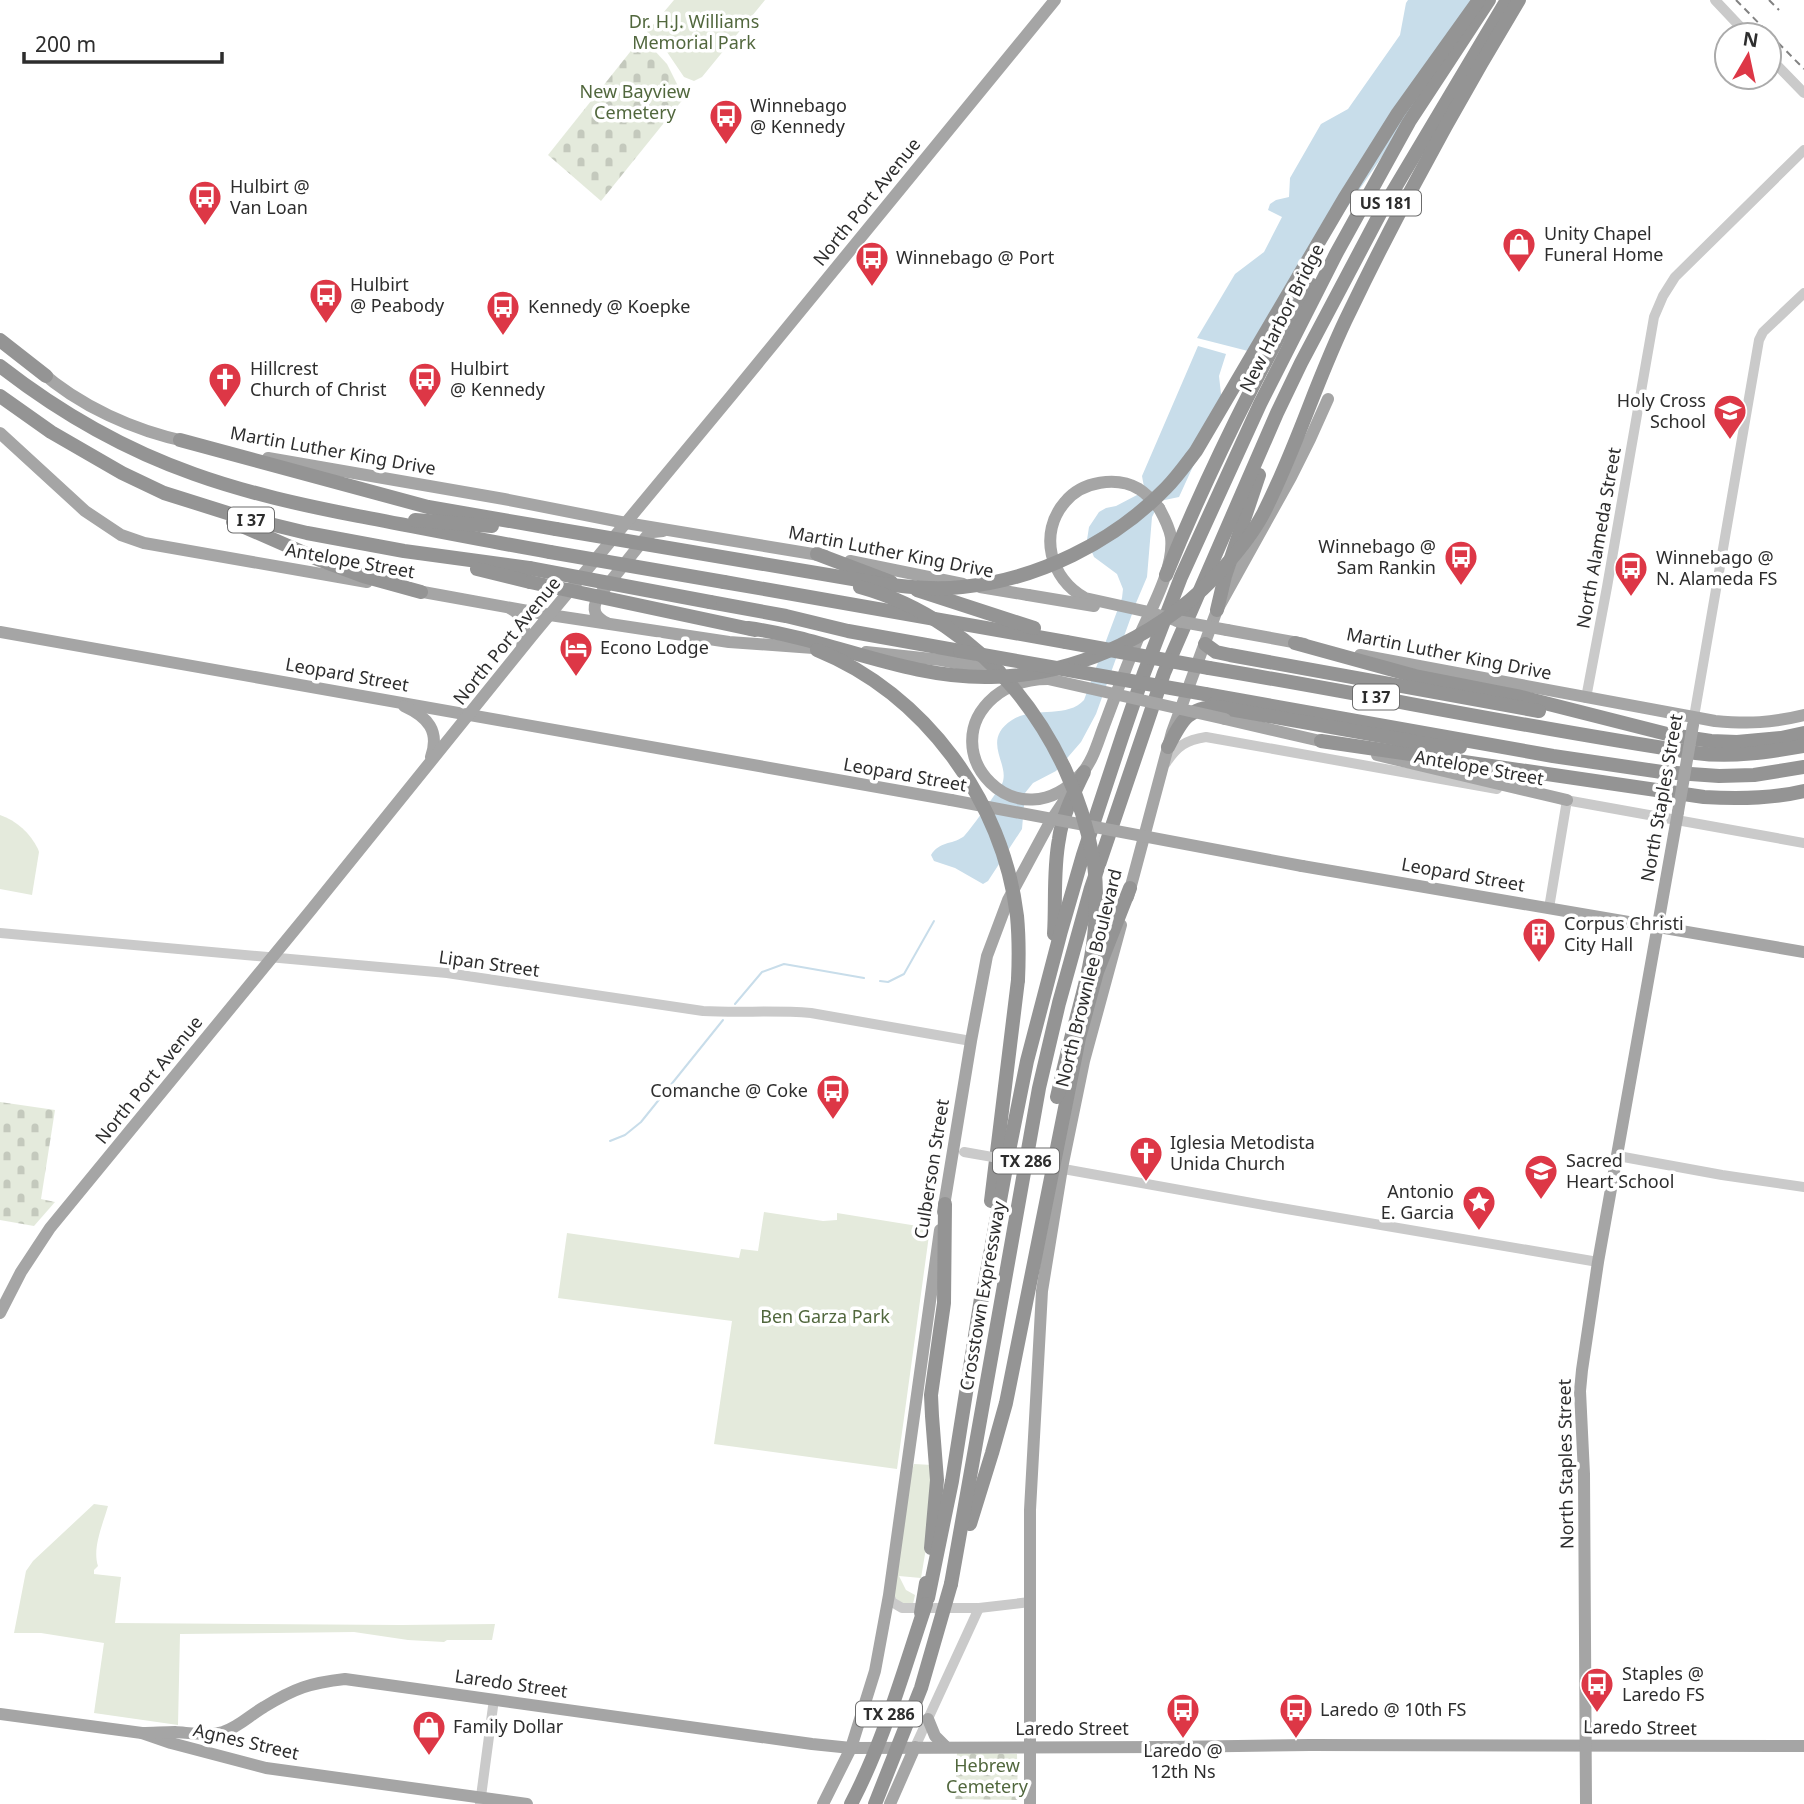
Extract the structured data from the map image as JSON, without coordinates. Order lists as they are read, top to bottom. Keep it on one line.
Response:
{"streets":{"highway":["US 181","New Harbor Bridge","I 37","TX 286","Crosstown Expressway"],"main road":["North Port Avenue","Martin Luther King Drive","Antelope Street","Leopard Street","North Staples Street","North Brownlee Boulevard","Culberson Street","Laredo Street","Agnes Street"],"street":["North Alameda Street","Lipan Street"]},"crossings":[["North Port Avenue","Martin Luther King Drive"],["North Port Avenue","Antelope Street"],["North Port Avenue","Leopard Street"],["North Port Avenue","Lipan Street"],["US 181","Crosstown Expressway"],["New Harbor Bridge","Crosstown Expressway"],["Martin Luther King Drive","North Alameda Street"],["Martin Luther King Drive","North Staples Street"],["Martin Luther King Drive","Culberson Street"],["Antelope Street","North Staples Street"],["Antelope Street","North Brownlee Boulevard"],["Leopard Street","North Staples Street"],["North Staples Street","Laredo Street"],["Lipan Street","Culberson Street"],["North Brownlee Boulevard","Laredo Street"],["TX 286","Crosstown Expressway"],["Laredo Street","Agnes Street"]],"parks":["Dr. H.J. Williams Memorial Park","New Bayview Cemetery","Ben Garza Park","Hebrew Cemetery"],"places":{"bus stop":["Winnebago @ Kennedy","Hulbirt @ Van Loan","Winnebago @ Port","Hulbirt @ Peabody","Kennedy @ Koepke","Hulbirt @ Kennedy","Winnebago @ Sam Rankin","Winnebago @ N. Alameda FS","Comanche @ Coke","Staples @ Laredo FS","Laredo @ 12th Ns","Laredo @ 10th FS"],"shop":["Unity Chapel Funeral Home","Family Dollar"],"church":["Hillcrest Church of Christ","Iglesia Metodista Unida Church"],"school or university":["Holy Cross School","Sacred Heart School"],"hotel":["Econo Lodge"],"building":["Corpus Christi City Hall"],"place":["Antonio E. Garcia"]},"scale_bar":"200 m","north":"top"}
